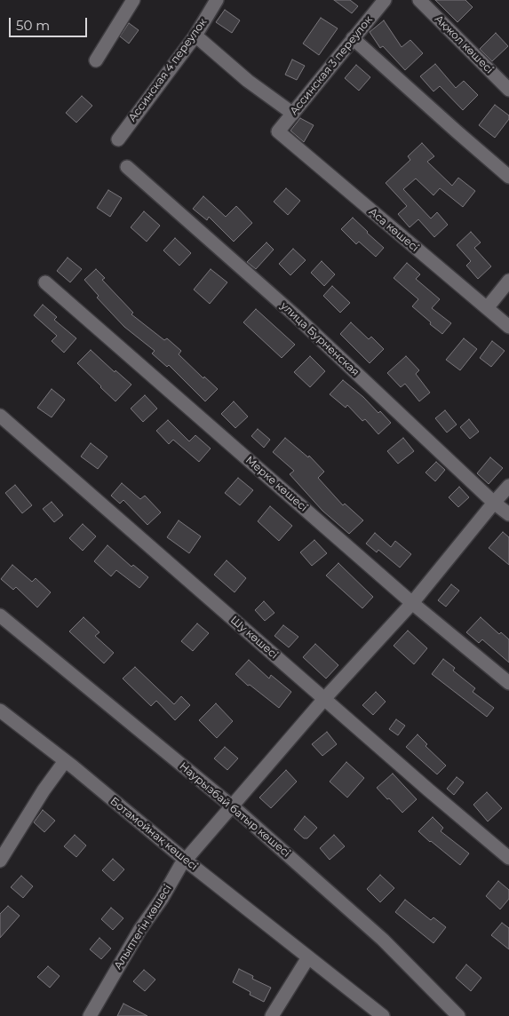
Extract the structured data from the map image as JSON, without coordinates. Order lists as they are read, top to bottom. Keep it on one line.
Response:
{"streets":{"street":["Ақжол көшесі","Ассинская 3 переулок","Ассинская 4 переулок","Аса көшесі","улица Бурненская","Мерке көшесі","Шу көшесі","Наурызбай батыр көшесі","Ботамойнақ көшесі","Алыптегін көшесі"]},"crossings":[["Ассинская 3 переулок","Аса көшесі"],["улица Бурненская","Алыптегін көшесі"],["Мерке көшесі","Алыптегін көшесі"],["Шу көшесі","Алыптегін көшесі"],["Наурызбай батыр көшесі","Алыптегін көшесі"],["Ботамойнақ көшесі","Алыптегін көшесі"]],"scale_bar":"50 m"}
